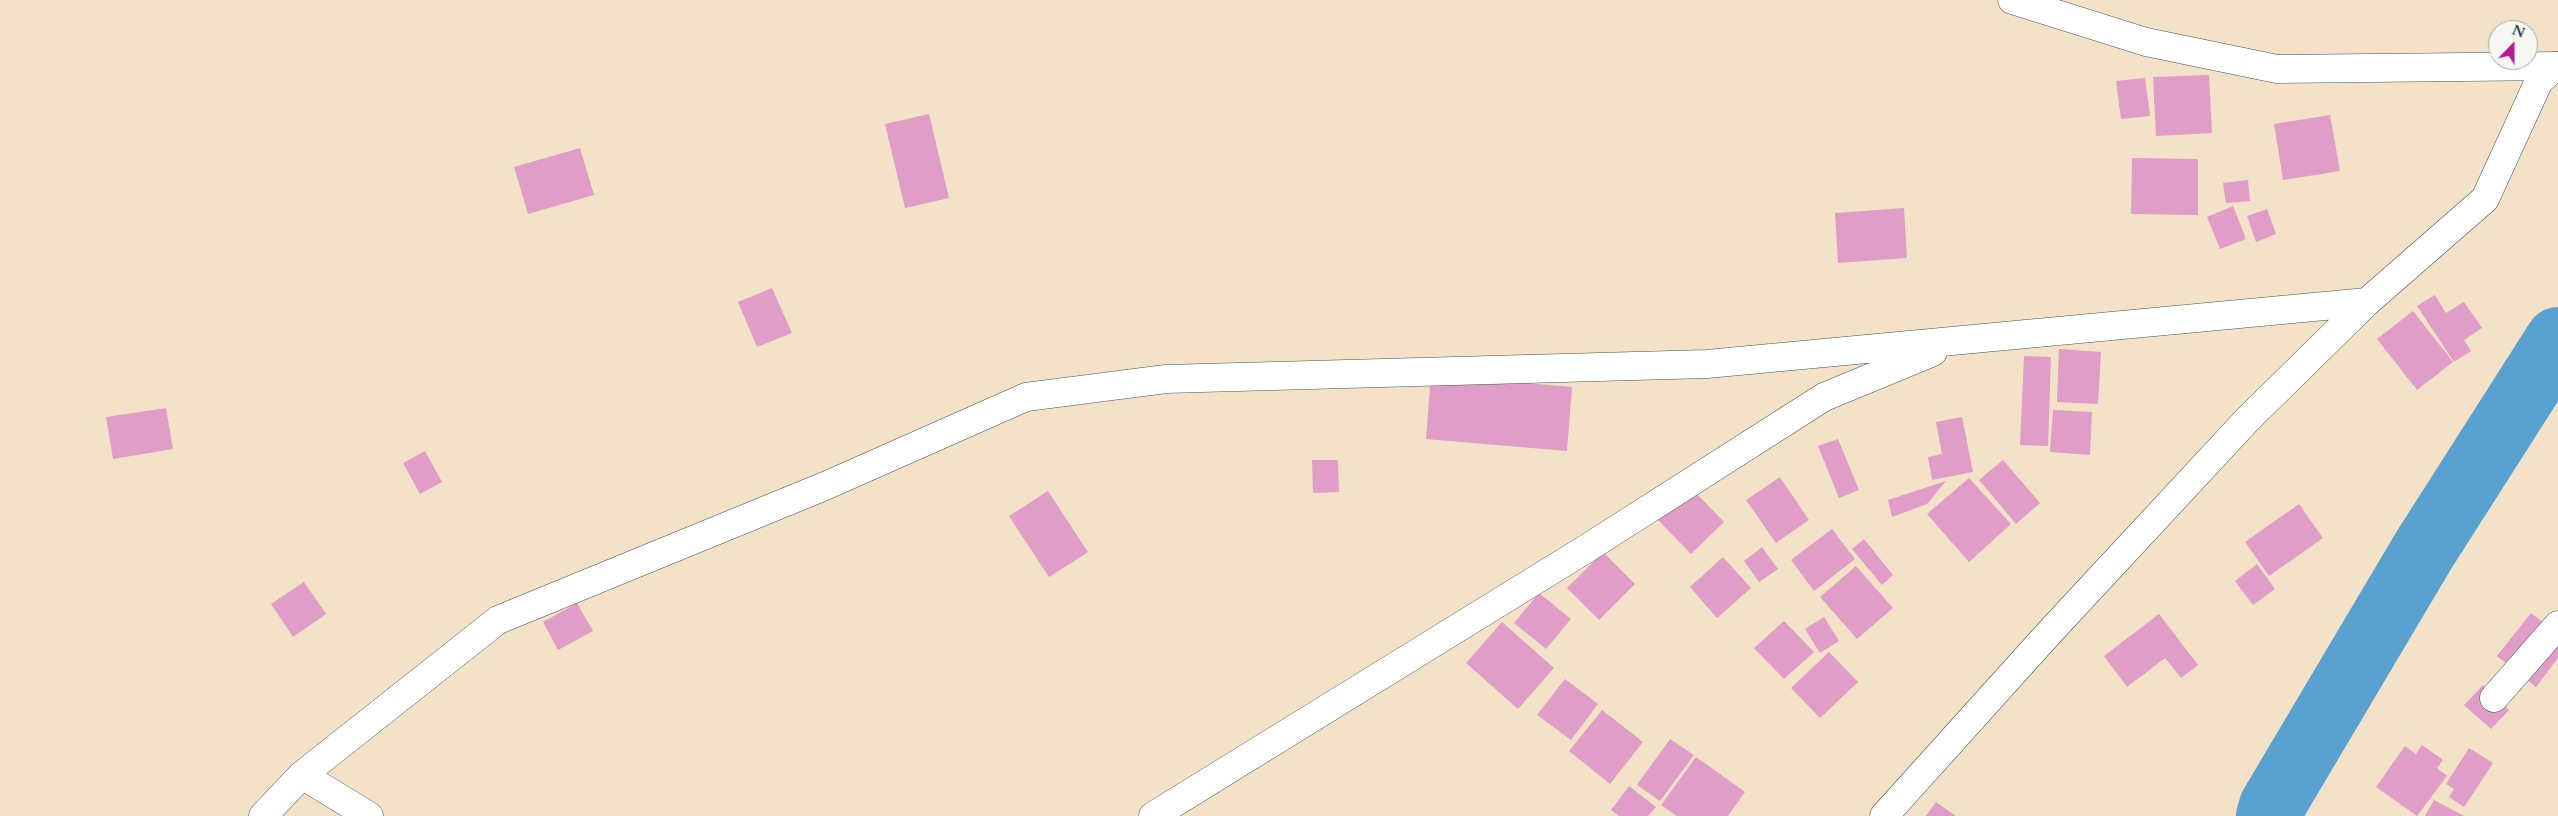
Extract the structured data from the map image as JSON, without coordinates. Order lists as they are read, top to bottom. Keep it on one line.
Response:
{"north":"top"}
